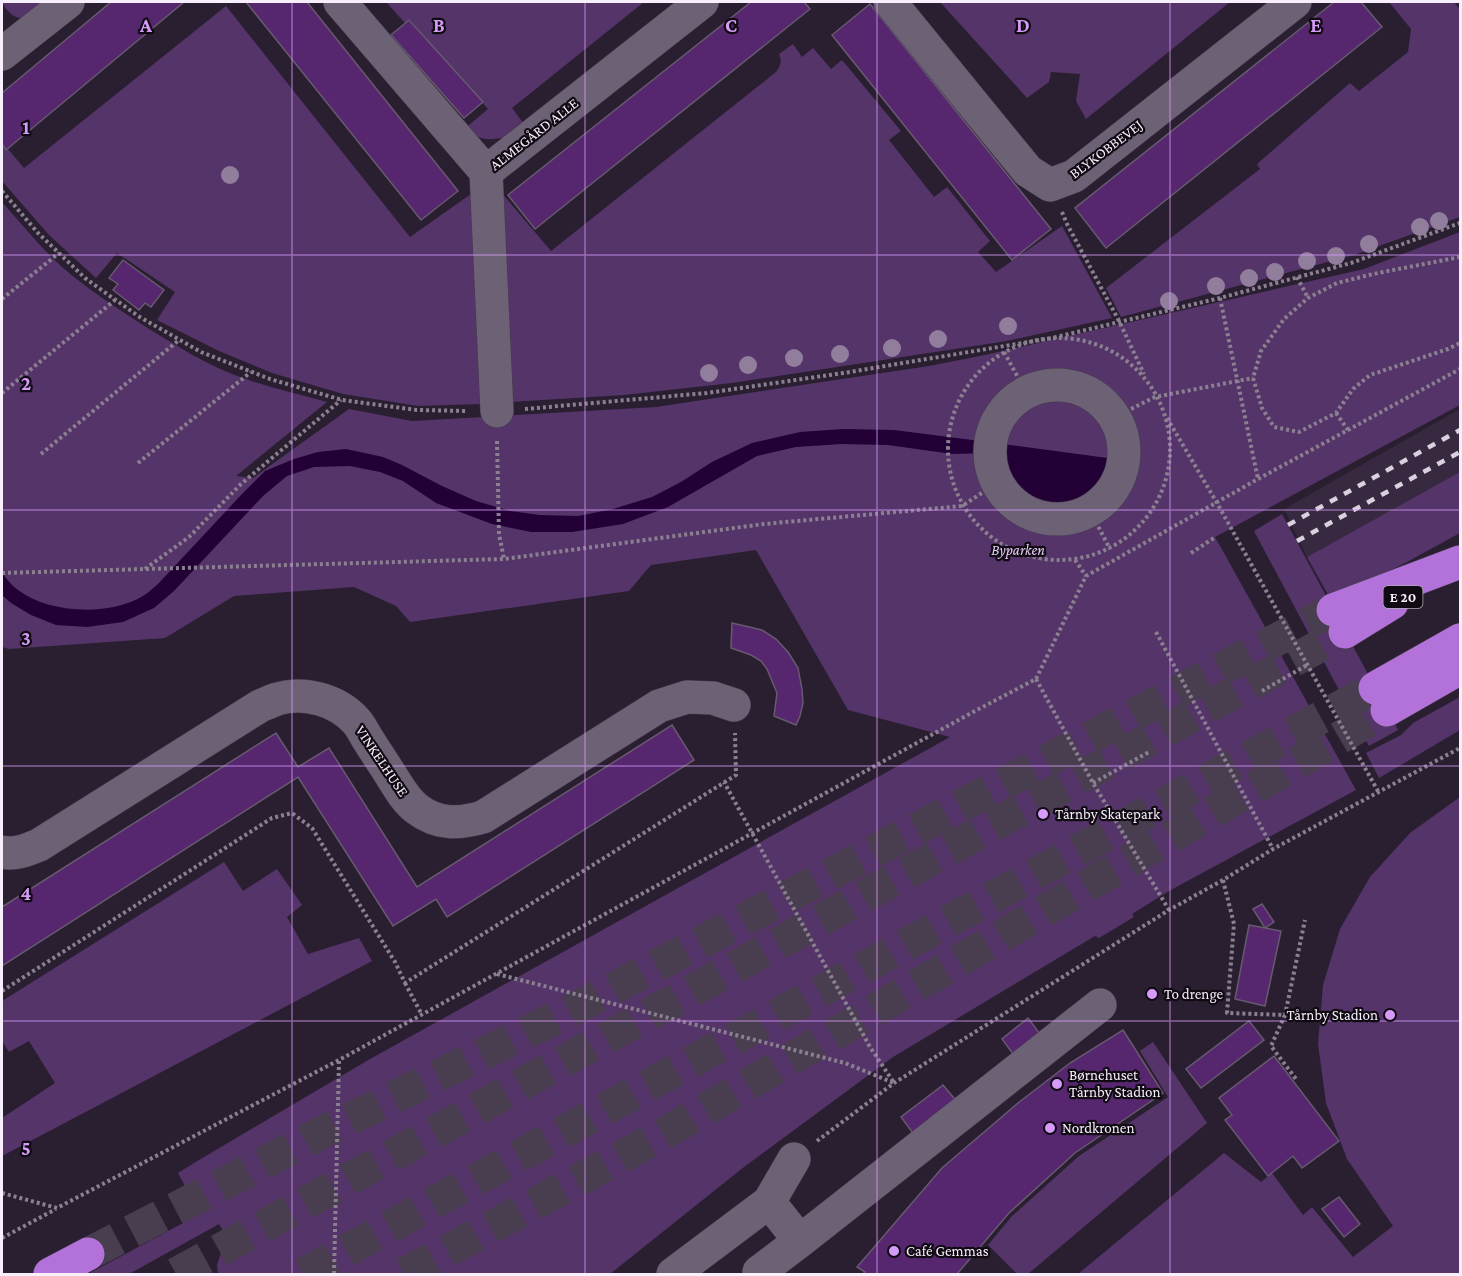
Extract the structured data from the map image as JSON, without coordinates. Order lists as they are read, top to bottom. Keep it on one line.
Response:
{"streets":{"highway":["E 20"],"street":["ALMEGÅRD ALLE","BLYKOBBEVEJ","VINKELHUSE"]},"parks":["Byparken"],"places":["Tårnby Skatepark","To drenge","Tårnby Stadion","Børnehuset Tårnby Stadion","Nordkronen","Café Gemmas"],"grid":{"columns":["A","B","C","D","E"],"rows":["1","2","3","4","5"]}}
